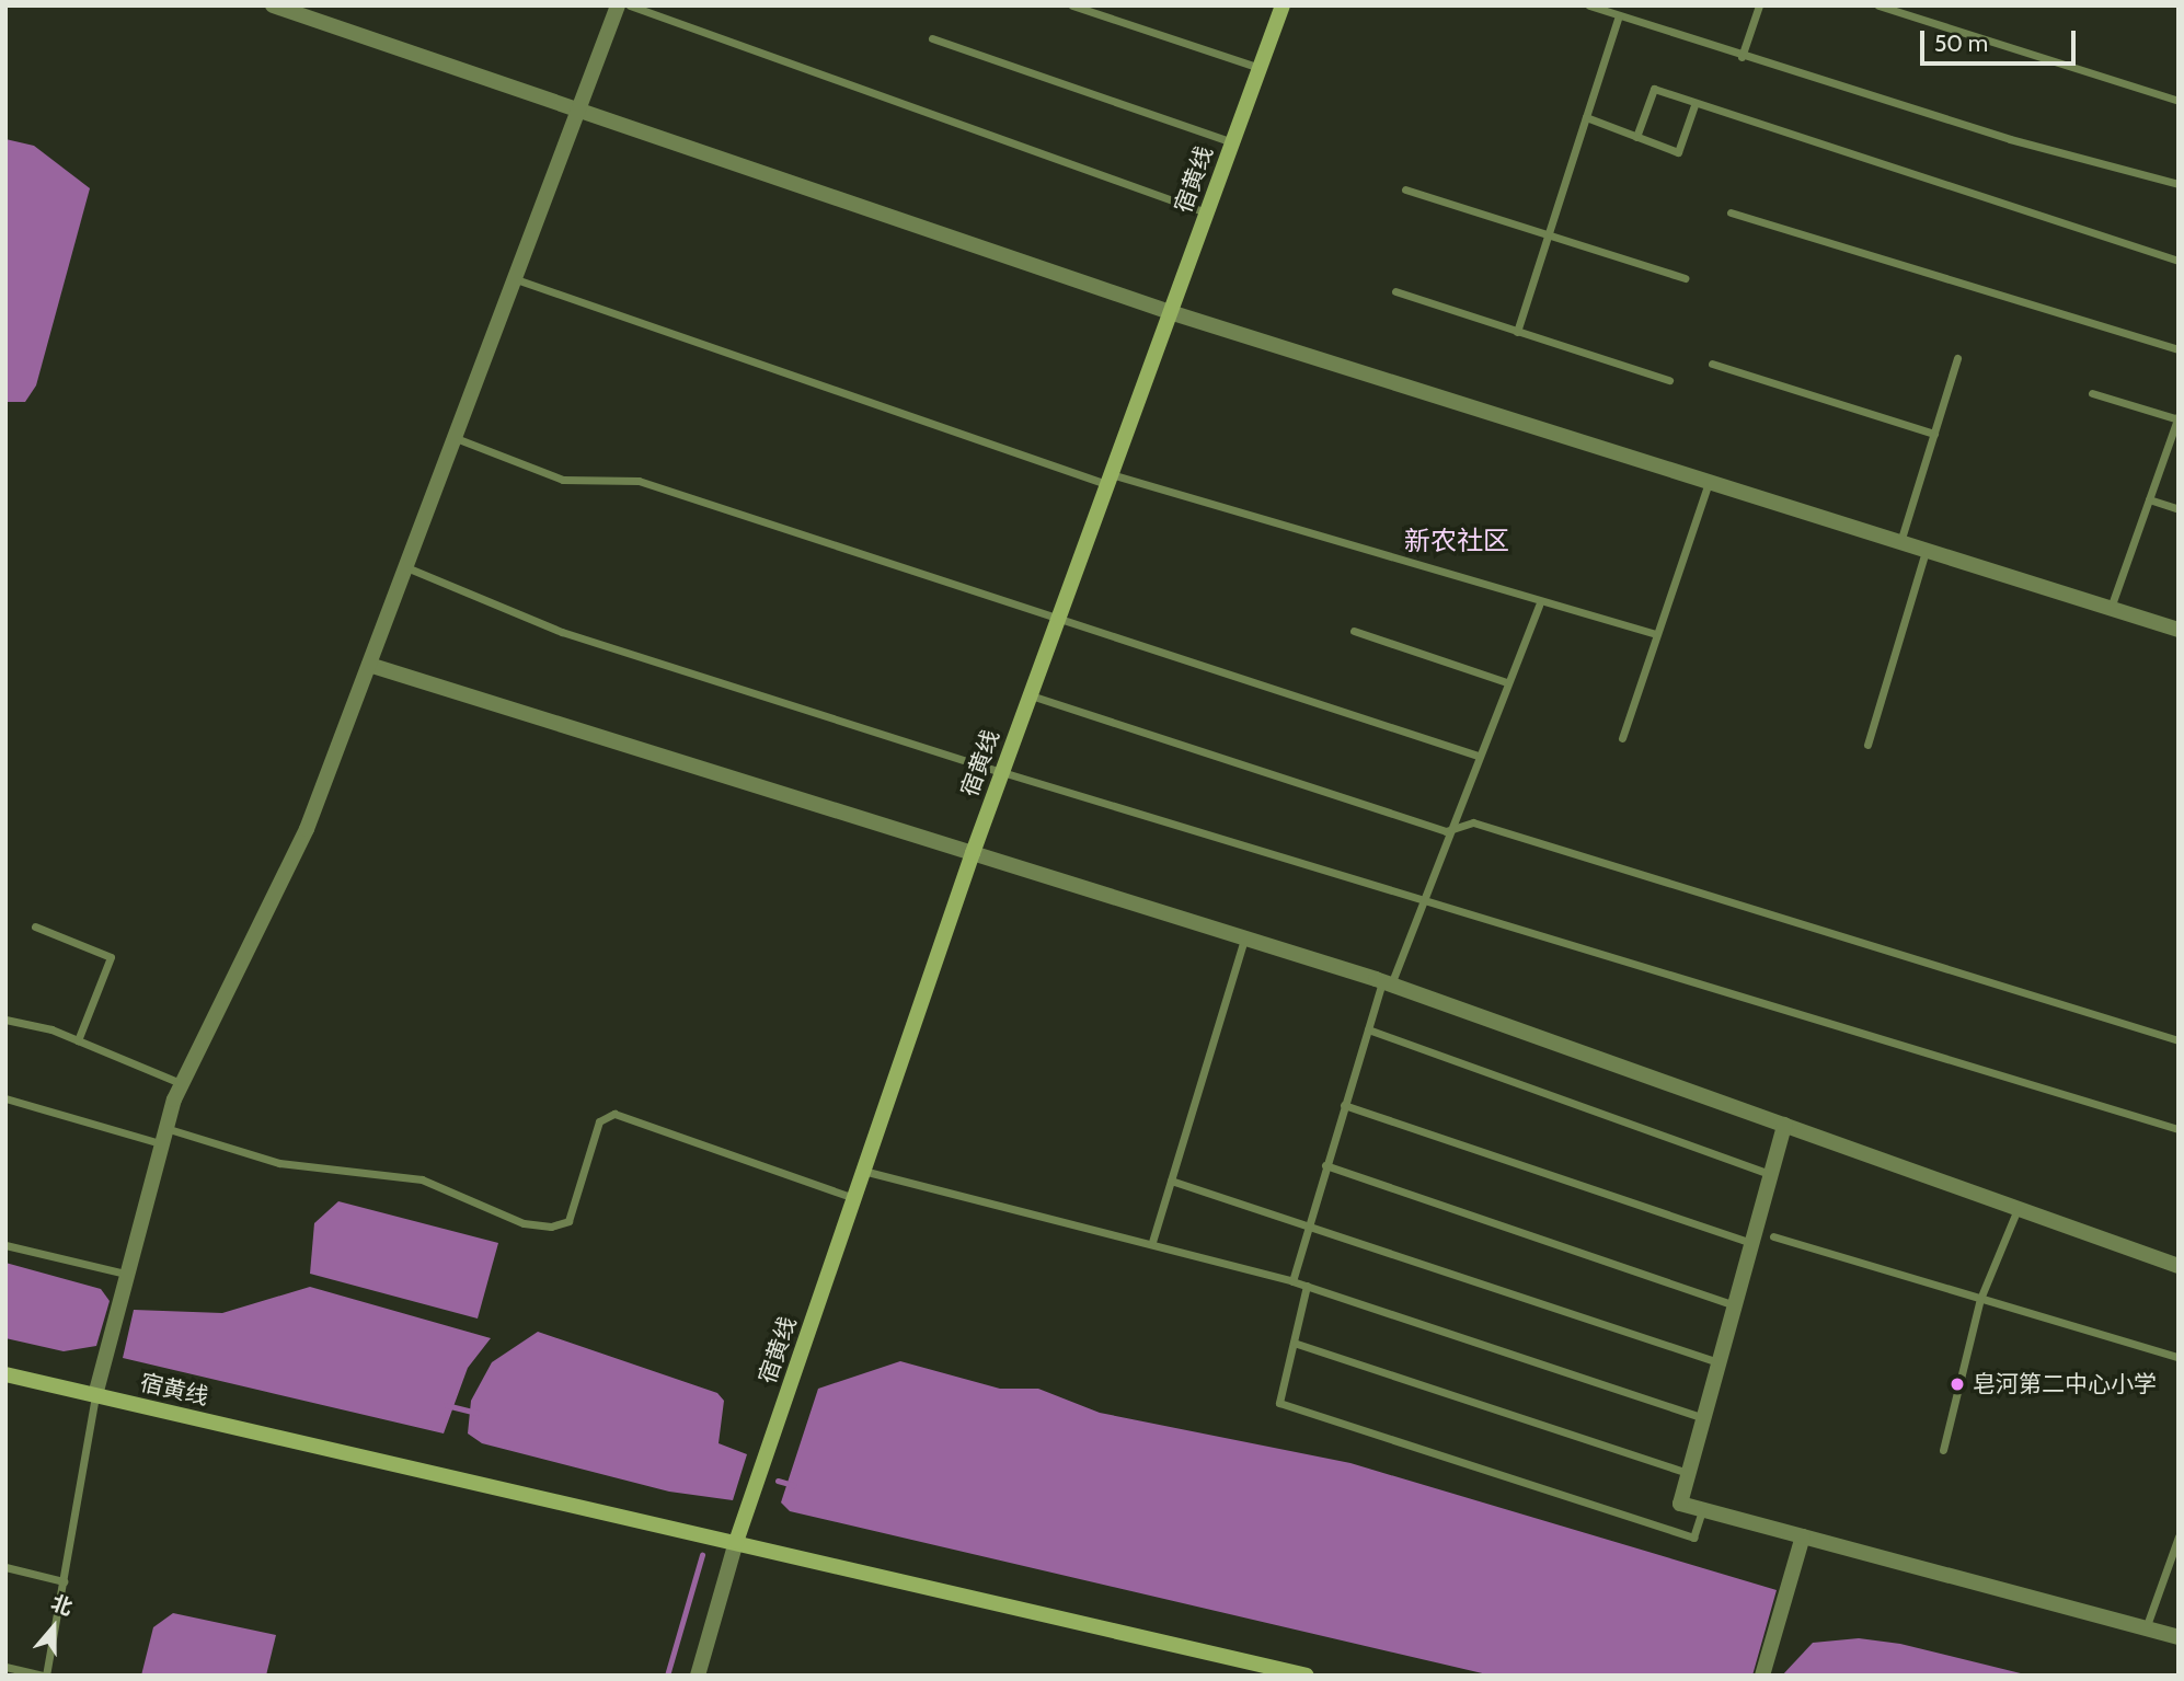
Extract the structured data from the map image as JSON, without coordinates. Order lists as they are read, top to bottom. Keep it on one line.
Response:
{"streets":{"main road":["宿黄线"]},"districts":["新农社区"],"places":["皂河第二中心小学"],"scale_bar":"50 m","north":"top"}
